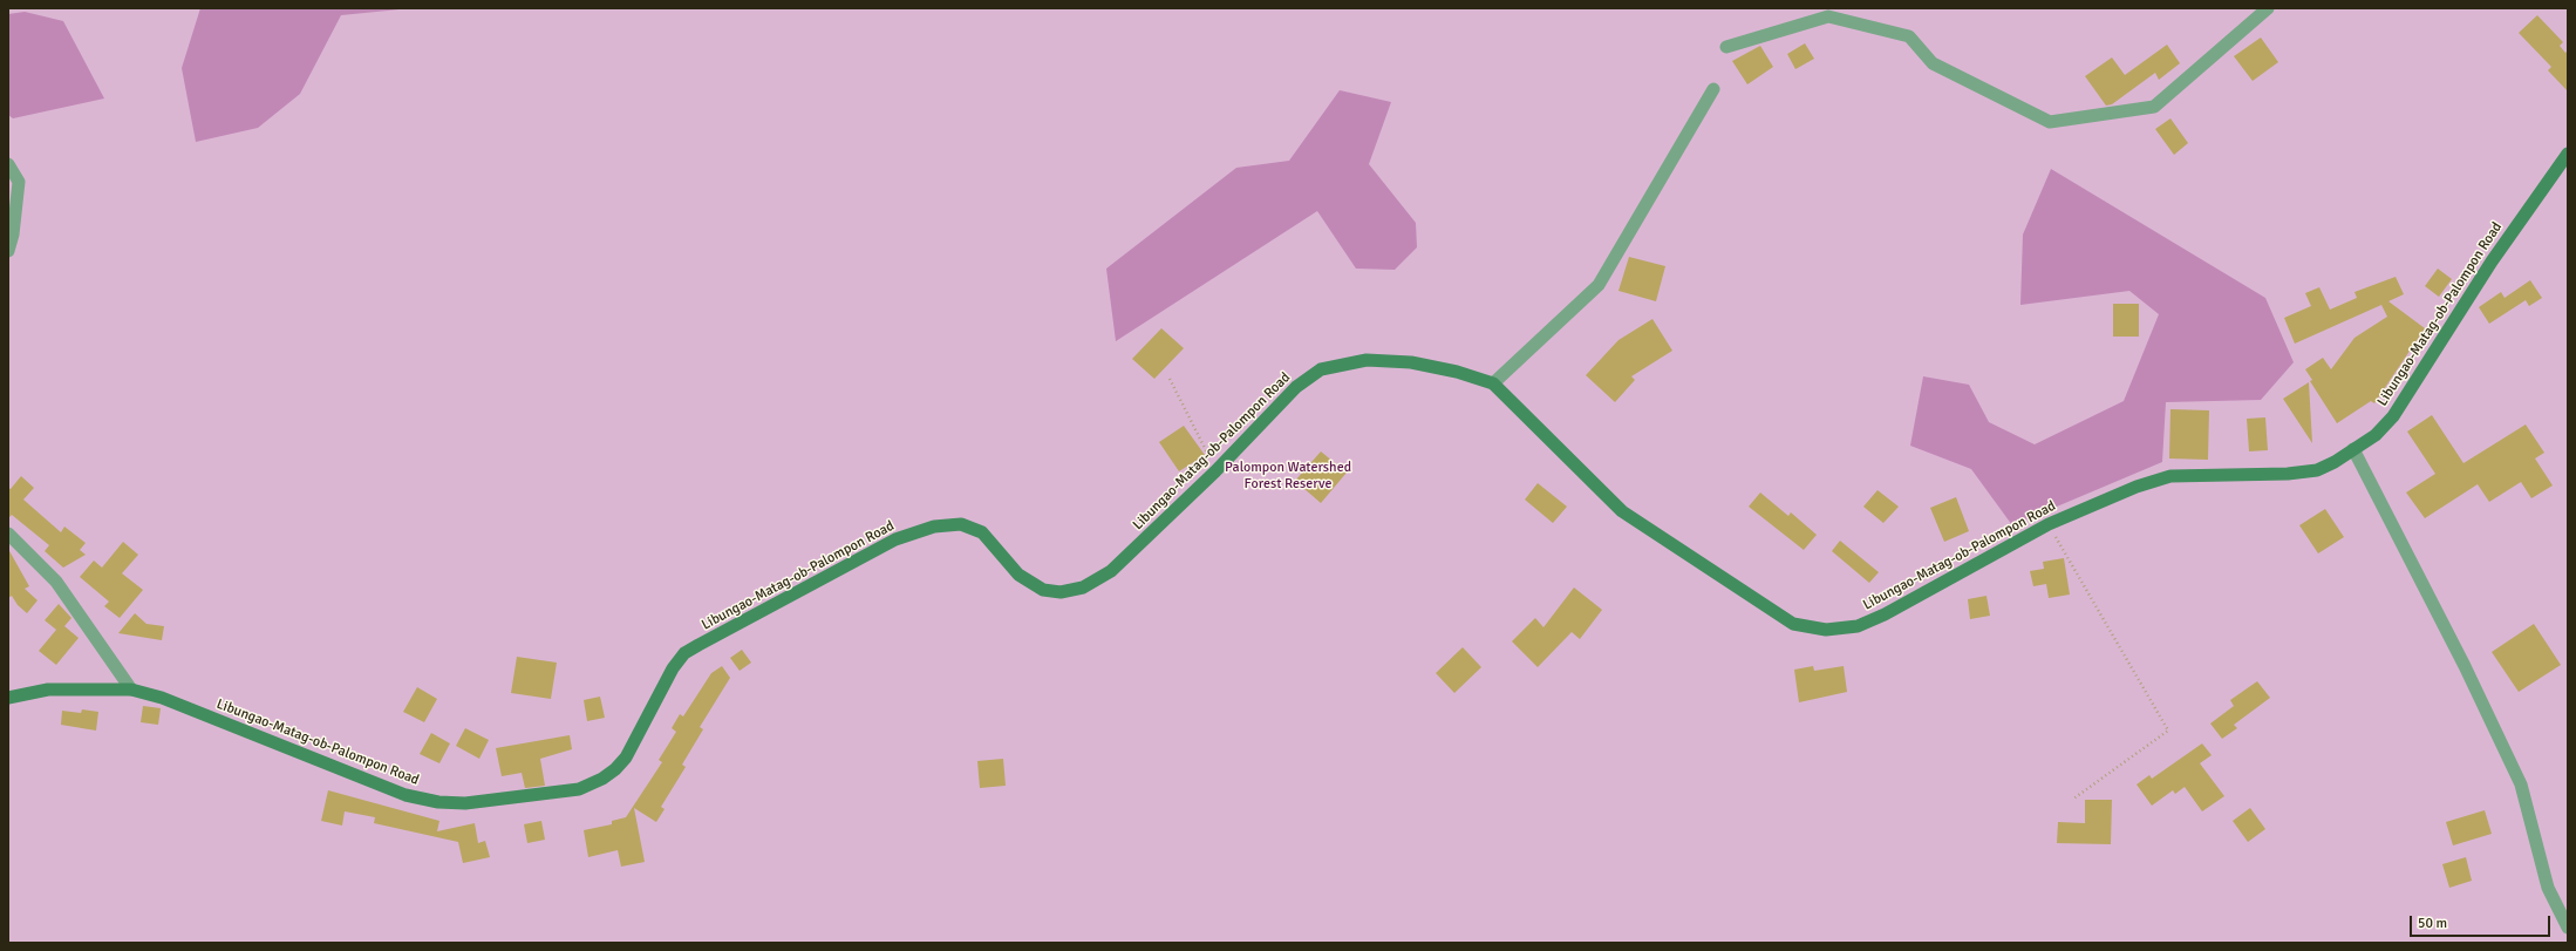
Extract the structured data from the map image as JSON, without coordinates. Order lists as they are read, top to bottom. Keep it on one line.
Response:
{"streets":{"main road":["Libungao-Matag-ob-Palompon Road"]},"parks":["Palompon Watershed Forest Reserve"],"scale_bar":"50 m"}
